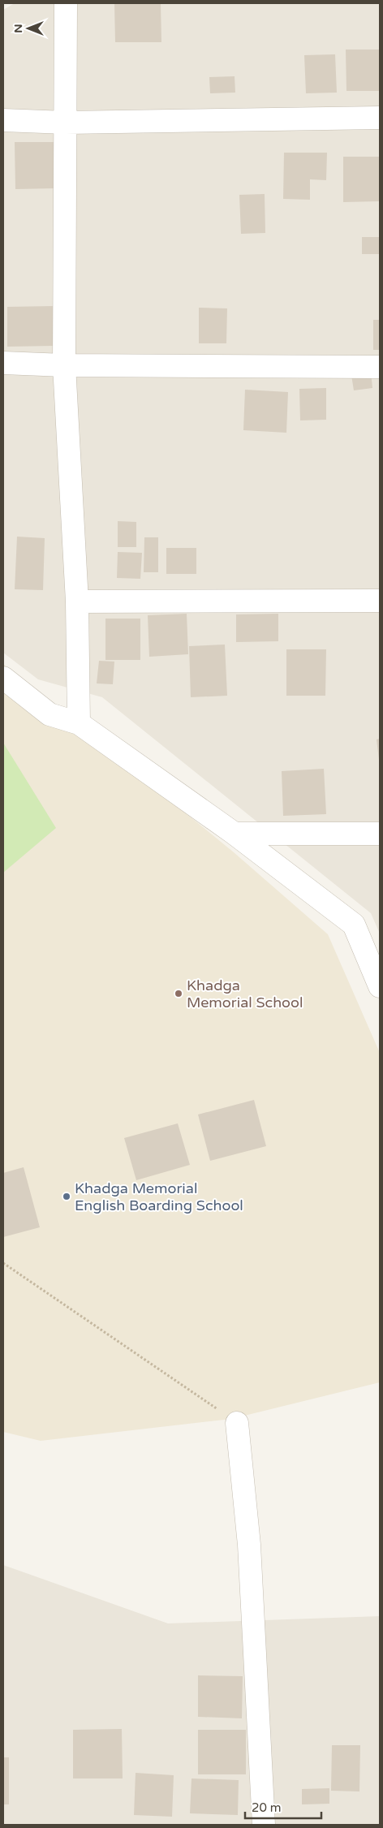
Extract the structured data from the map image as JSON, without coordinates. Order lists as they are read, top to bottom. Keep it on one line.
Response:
{"places":["Khadga Memorial School","Khadga Memorial English Boarding School"],"scale_bar":"20 m","north":"left"}
